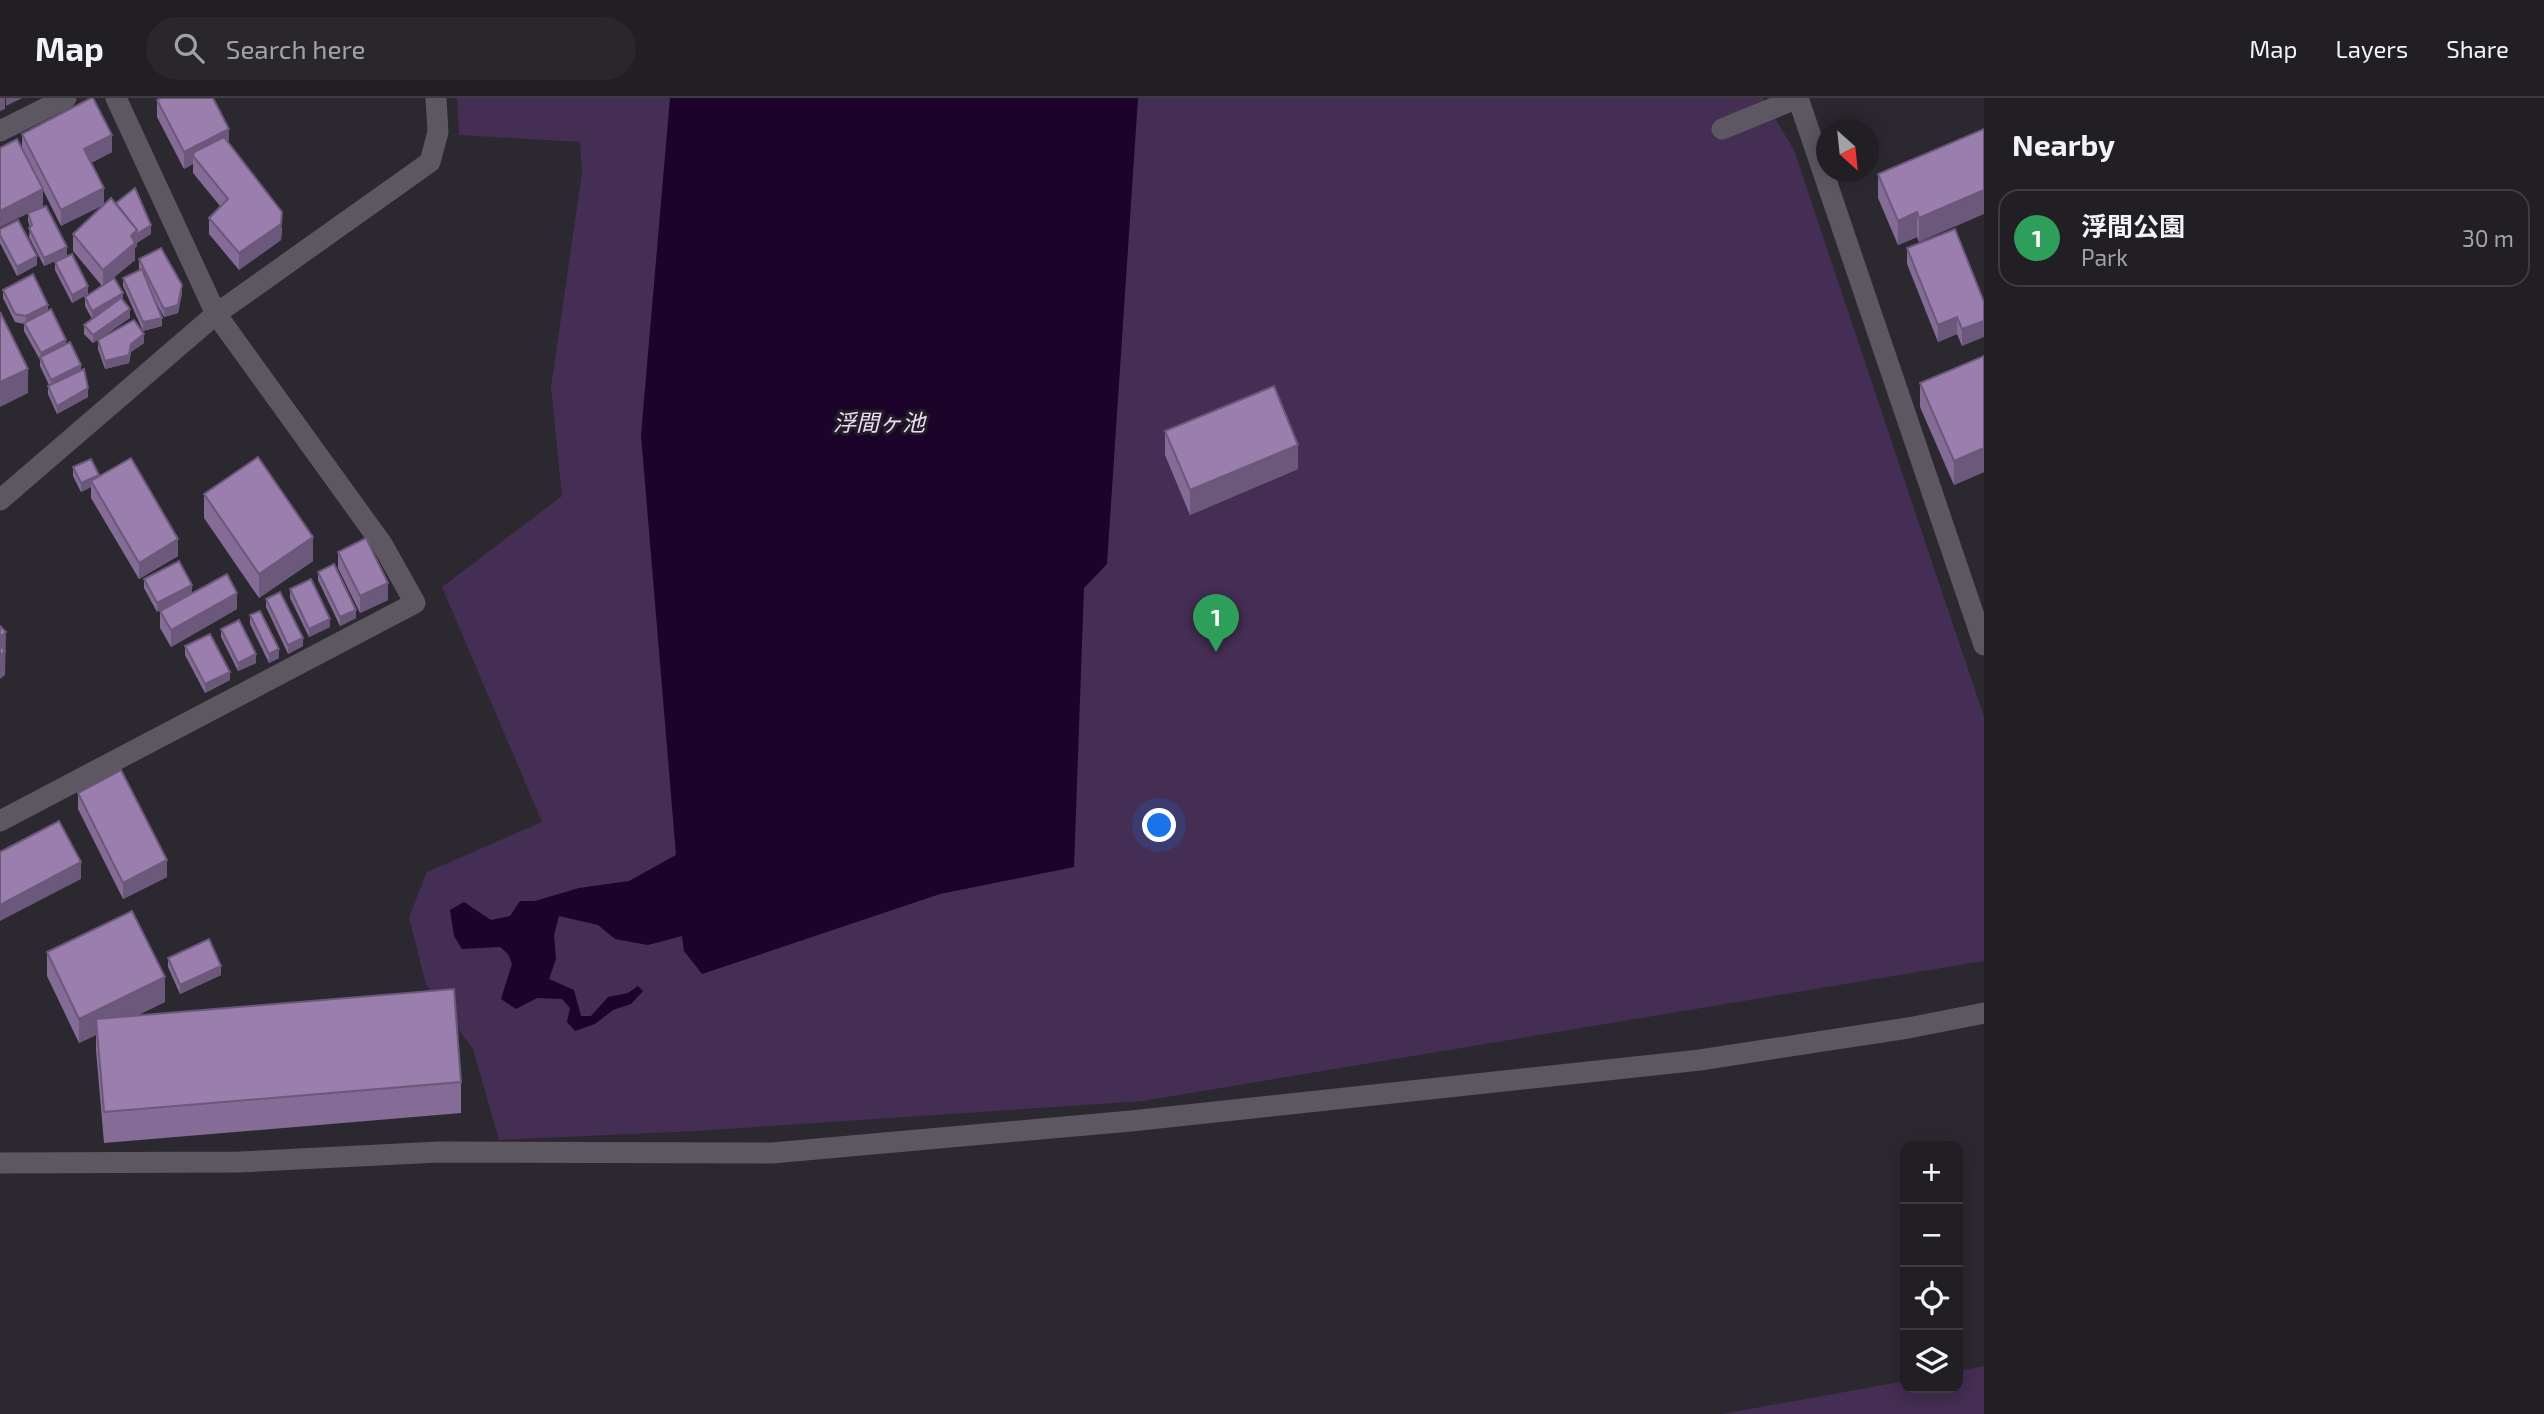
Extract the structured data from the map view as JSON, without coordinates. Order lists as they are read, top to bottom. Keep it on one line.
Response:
{"water":["浮間ヶ池"],"north":"bottom right","page":{"header":"Map","search":"Search here","nav":["Map","Layers","Share"],"heading":"Nearby","list":[{"mark":"1","name":"浮間公園","note":"Park","value":"30 m"}],"pins":"1","map_buttons":["+","−"]}}
